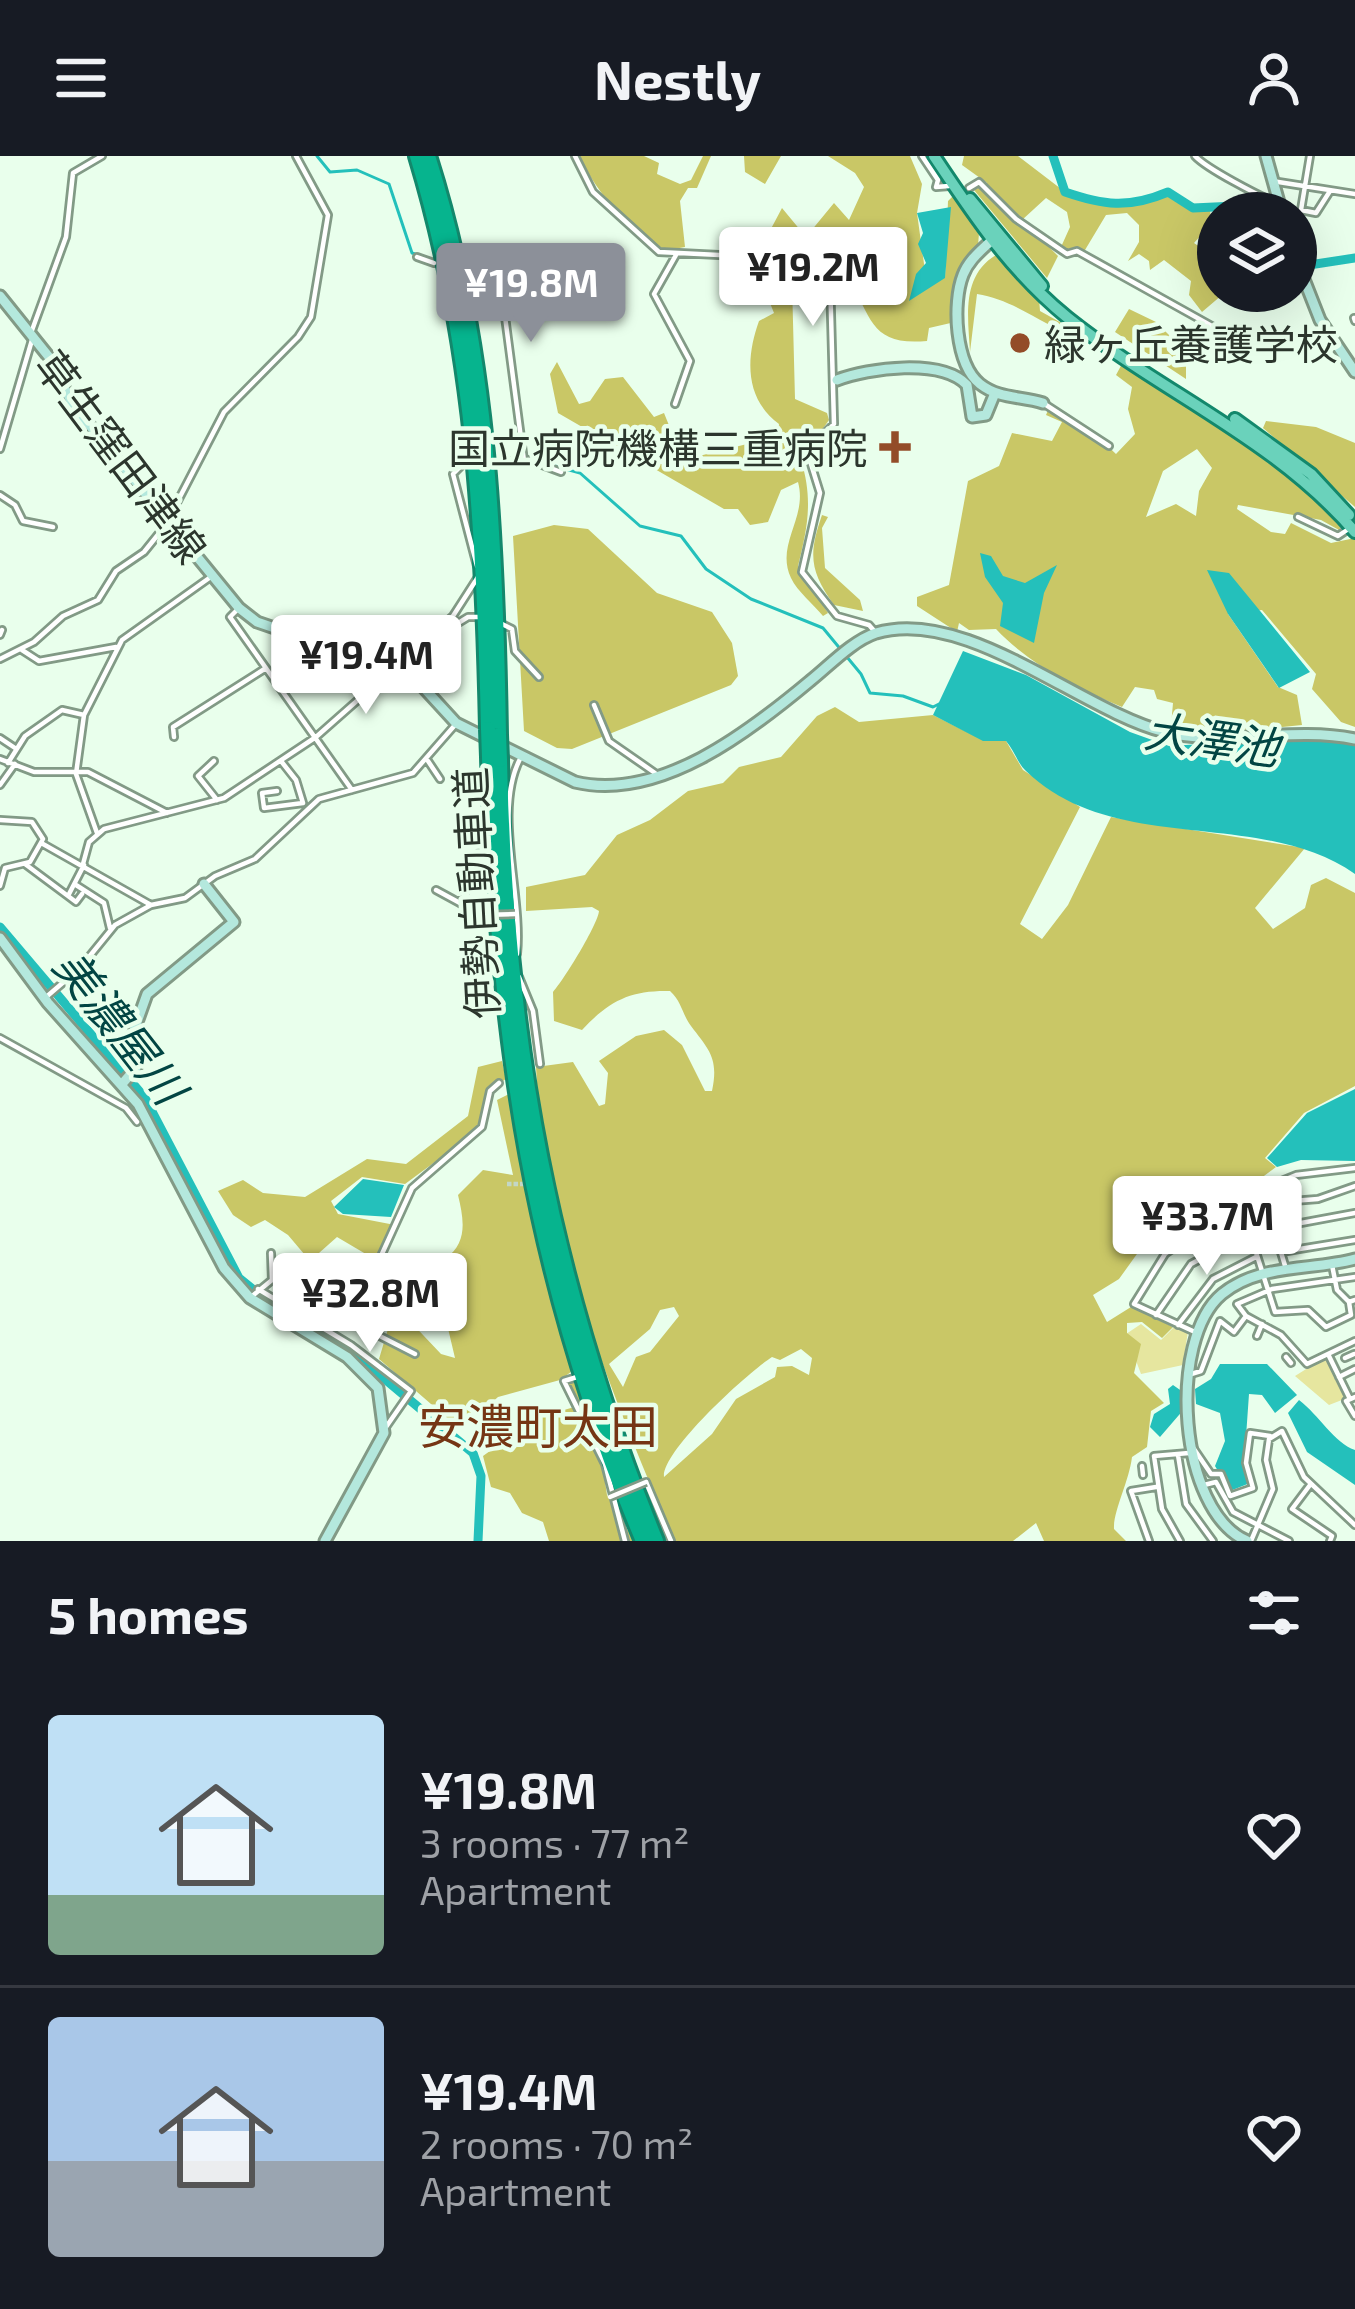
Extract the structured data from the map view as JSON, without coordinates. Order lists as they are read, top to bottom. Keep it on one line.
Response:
{"streets":{"highway":["伊勢自動車道"],"street":["草生窪田津線"]},"districts":["安濃町太田"],"water":["大澤池","美濃屋川"],"places":{"other":["緑ヶ丘養護学校"],"health":["国立病院機構三重病院"]},"page":{"header":"Nestly","price":["¥19.2M","¥19.8M","¥19.4M","¥33.7M","¥32.8M"],"heading":"5 homes","list":[{"name":"¥19.8M","note":"3 rooms · 77 m² · Apartment"},{"name":"¥19.4M","note":"2 rooms · 70 m² · Apartment"}]}}
